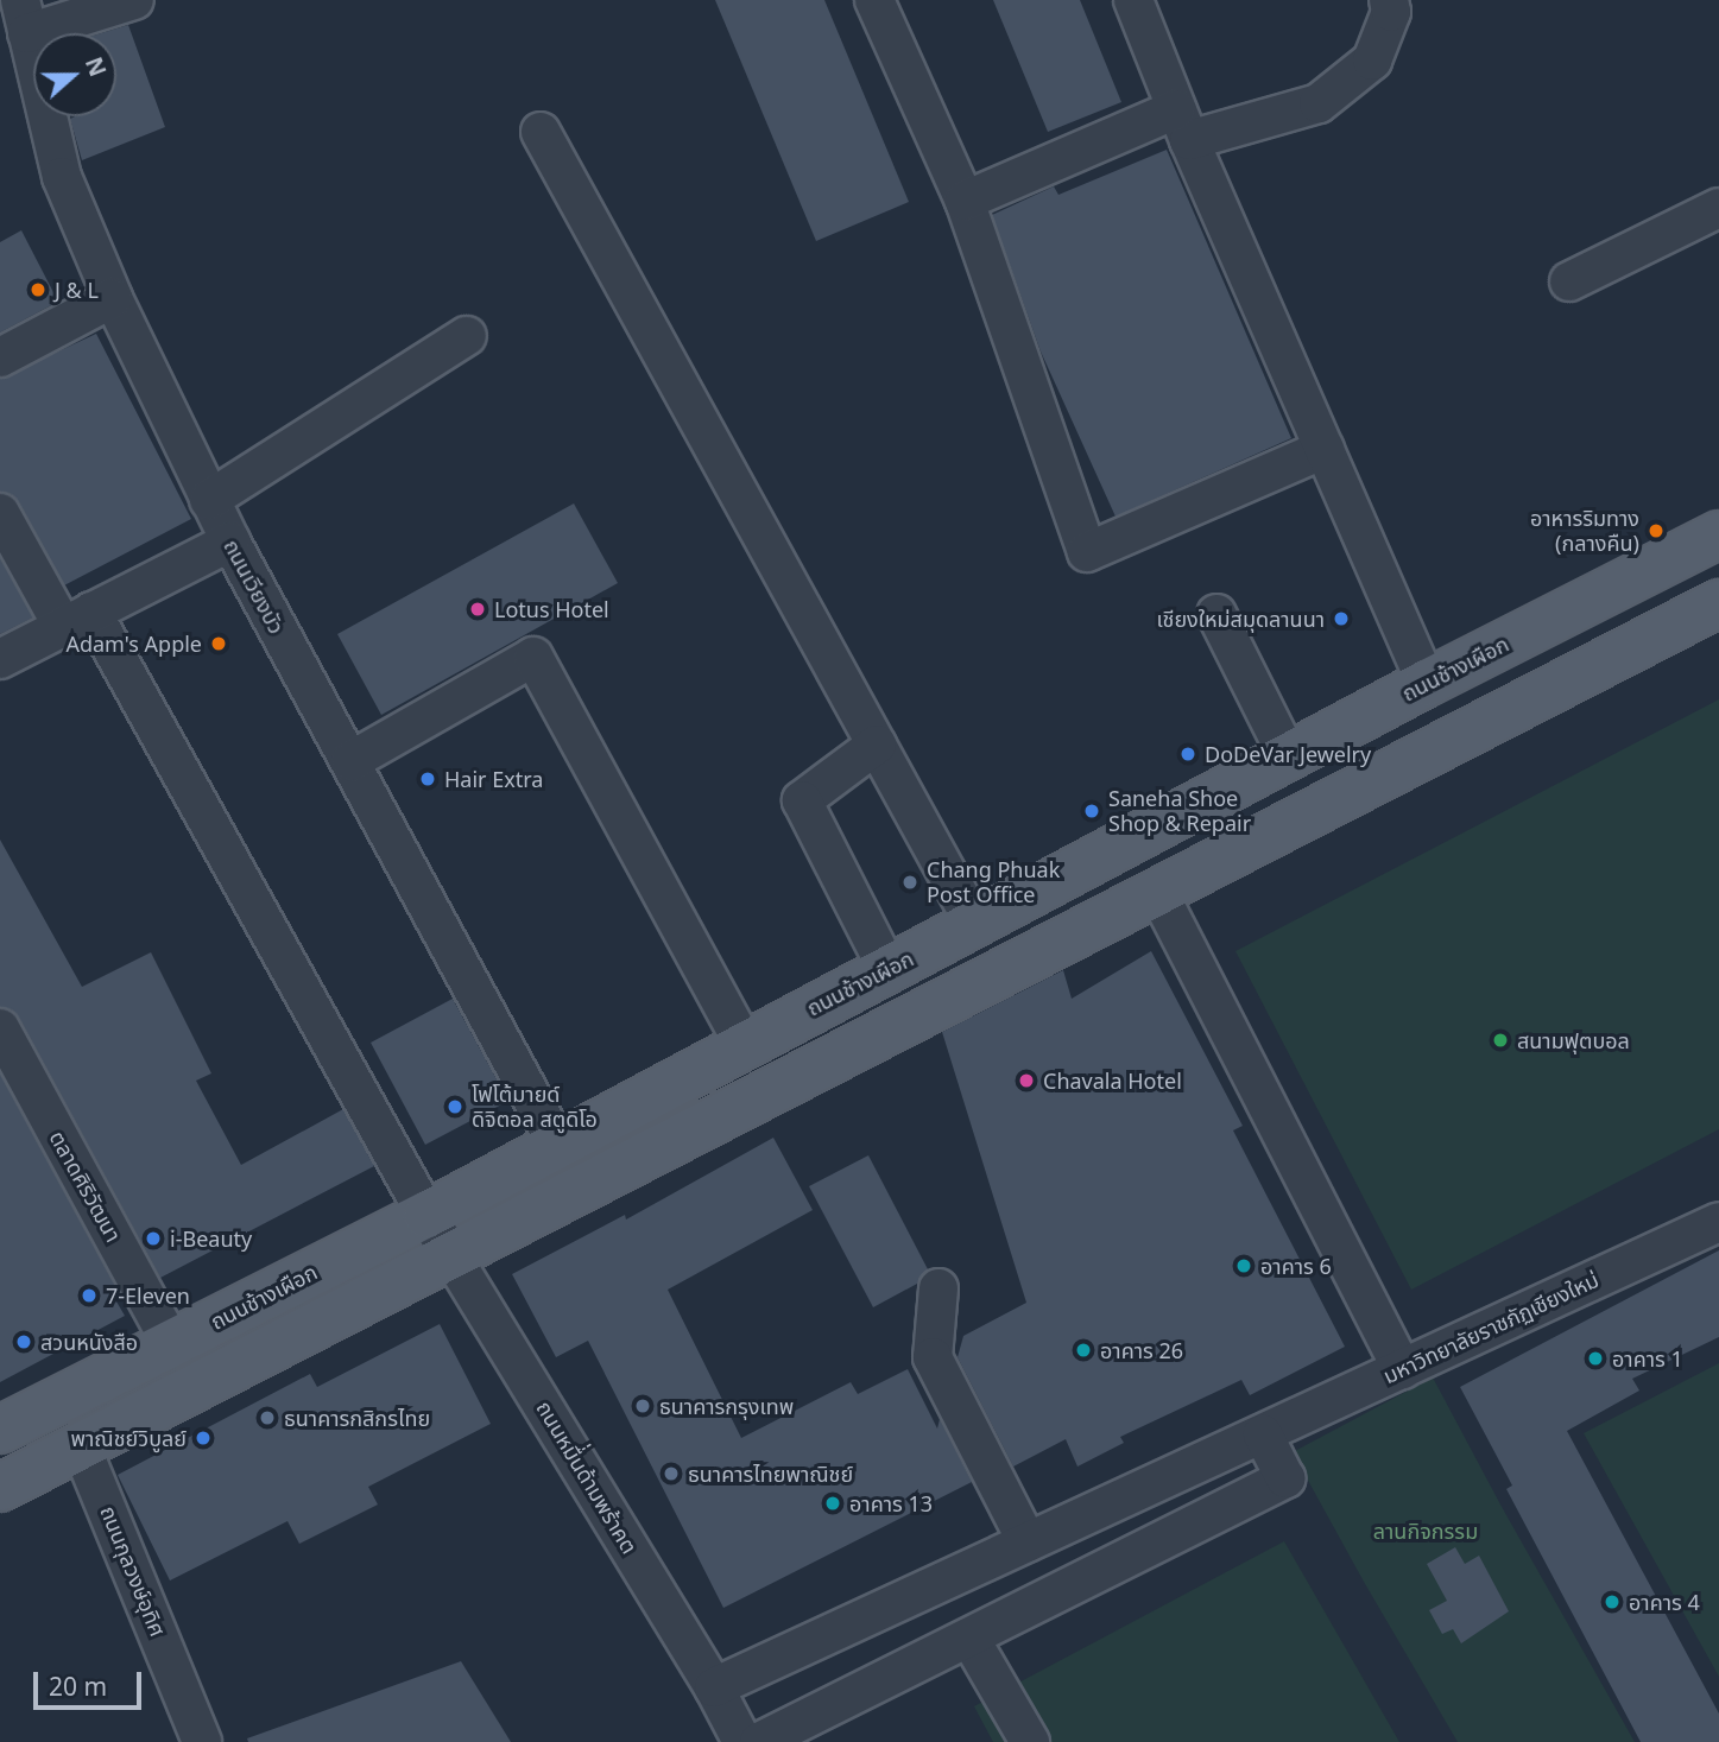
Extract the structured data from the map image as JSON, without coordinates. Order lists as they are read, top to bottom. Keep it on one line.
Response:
{"streets":{"main road":["ถนนช้างเผือก"],"street":["ถนนเวียงบัว","ตลาดศิริวัฒนา","มหาวิทยาลัยราชภัฏเชียงใหม่","ถนนหมื่่นด้ามพร้าคต","ถนนกุลวงษ์อุทิศ"]},"crossings":[["ถนนเวียงบัว","ถนนช้างเผือก"],["ถนนช้างเผือก","ตลาดศิริวัฒนา"],["ถนนช้างเผือก","ถนนหมื่่นด้ามพร้าคต"],["มหาวิทยาลัยราชภัฏเชียงใหม่","ถนนหมื่่นด้ามพร้าคต"]],"parks":["ลานกิจกรรม"],"places":["J & L","อาหารริมทาง (กลางคืน)","Lotus Hotel","เชียงใหม่สมุดลานนา","Adam's Apple","DoDeVar Jewelry","Hair Extra","Saneha Shoe Shop & Repair","Chang Phuak Post Office","สนามฟุตบอล","Chavala Hotel","โฟโต้มายด์ ดิจิตอล สตูดิโอ","i-Beauty","อาคาร 6","7-Eleven","สวนหนังสือ","อาคาร 26","อาคาร 1","ธนาคารกรุงเทพ","ธนาคารกสิกรไทย","พาณิชย์วิบูลย์","ธนาคารไทยพาณิชย์","อาคาร 13","อาคาร 4"],"scale_bar":"20 m","north":"right"}
